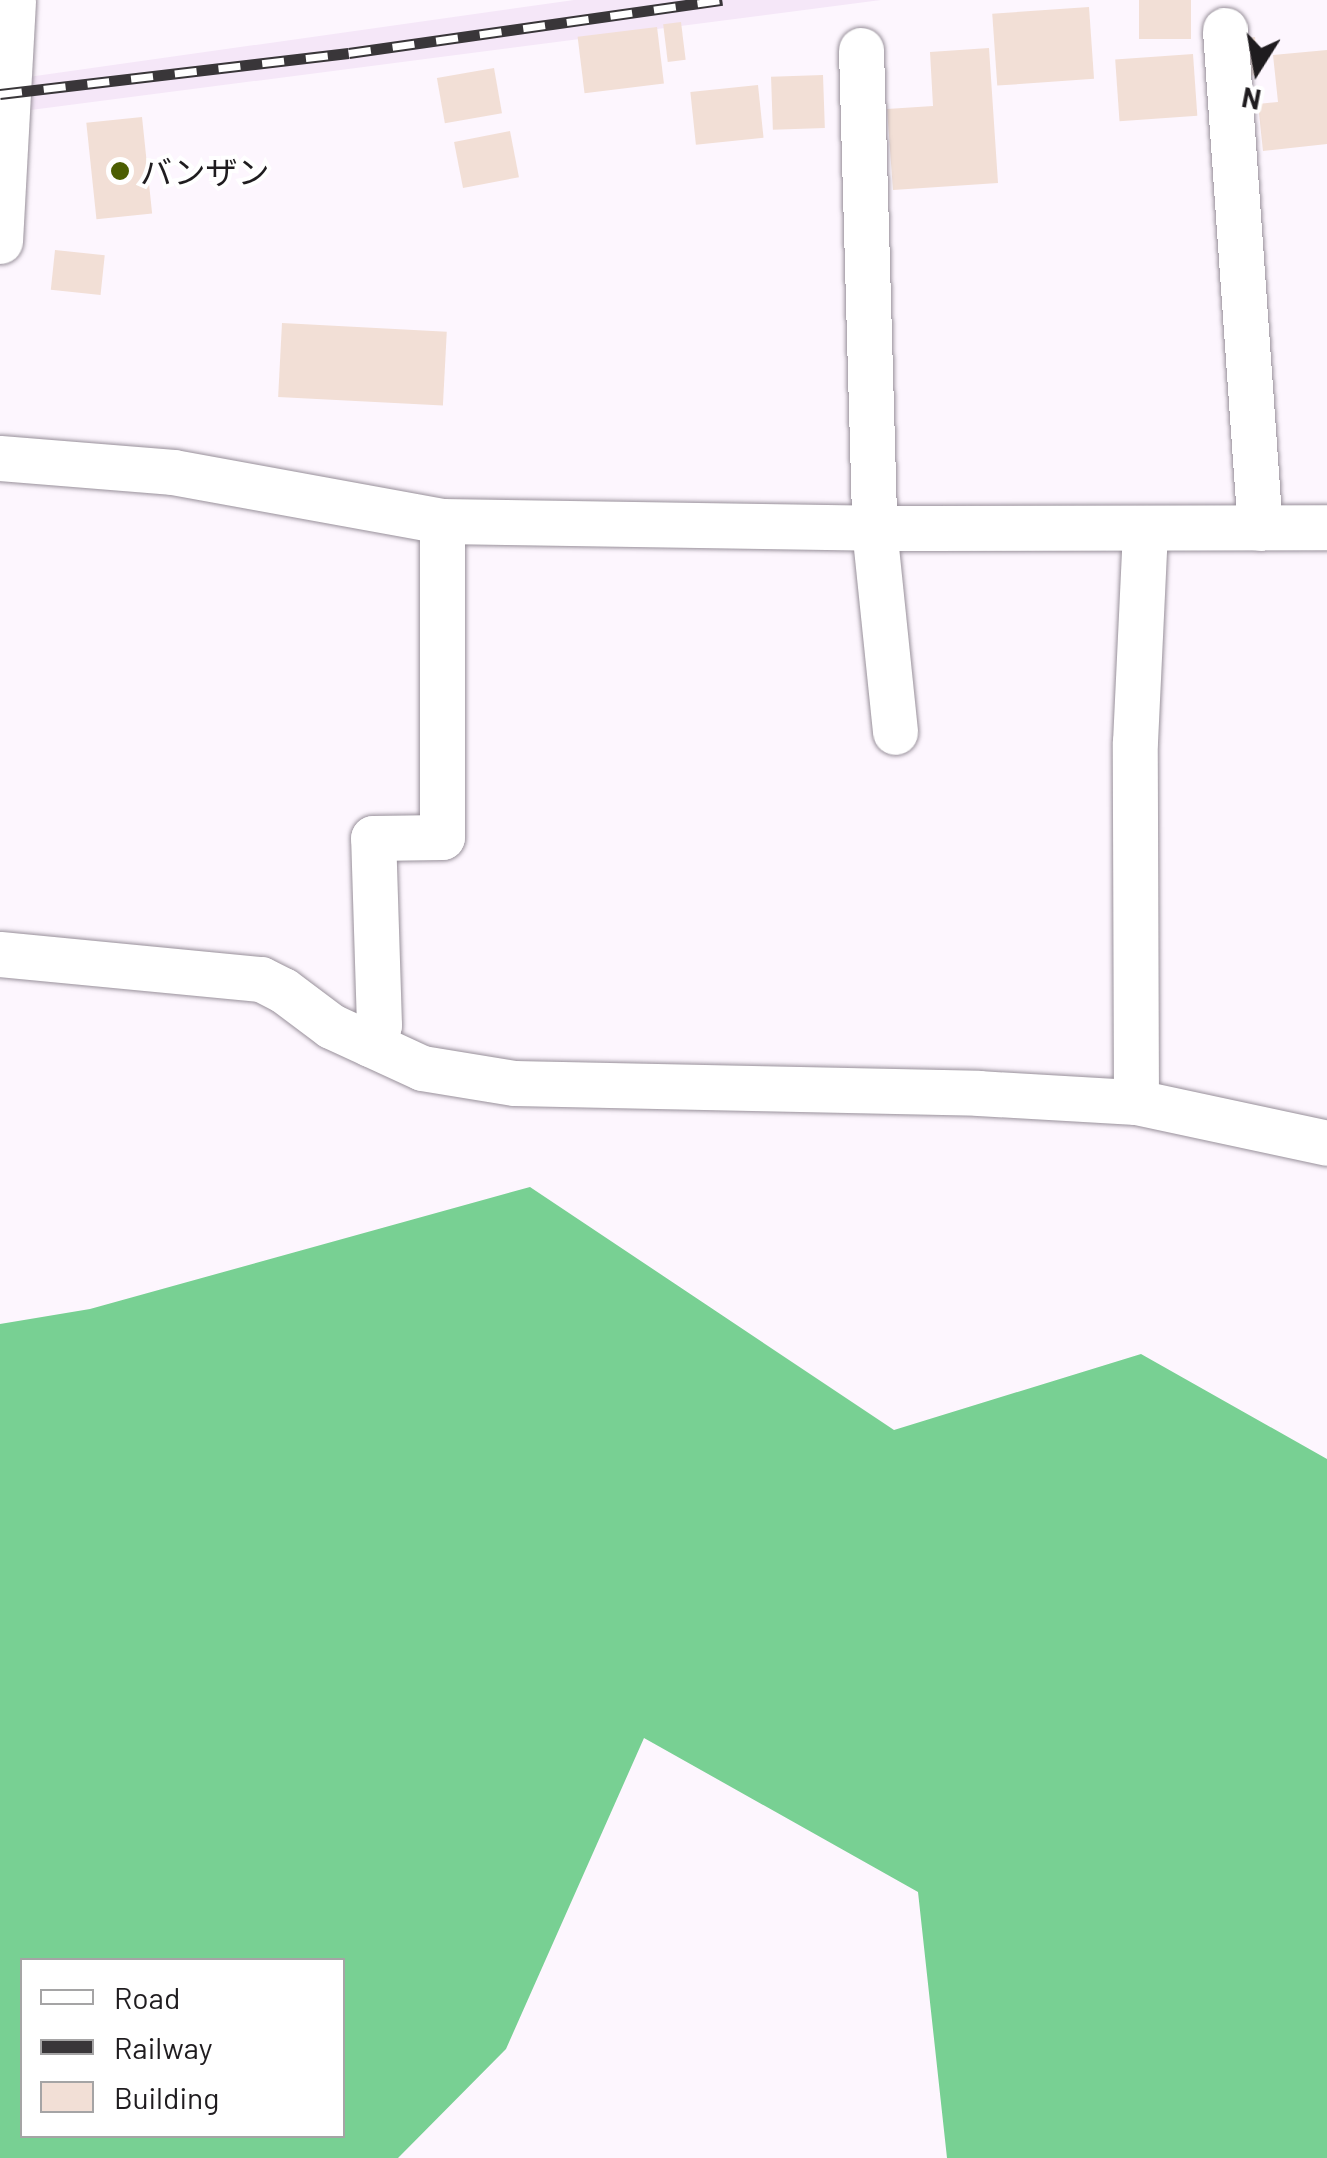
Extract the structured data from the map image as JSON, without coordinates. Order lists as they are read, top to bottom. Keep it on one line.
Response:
{"places":["バンザン"],"legend":["Road","Railway","Building"],"north":"bottom"}
